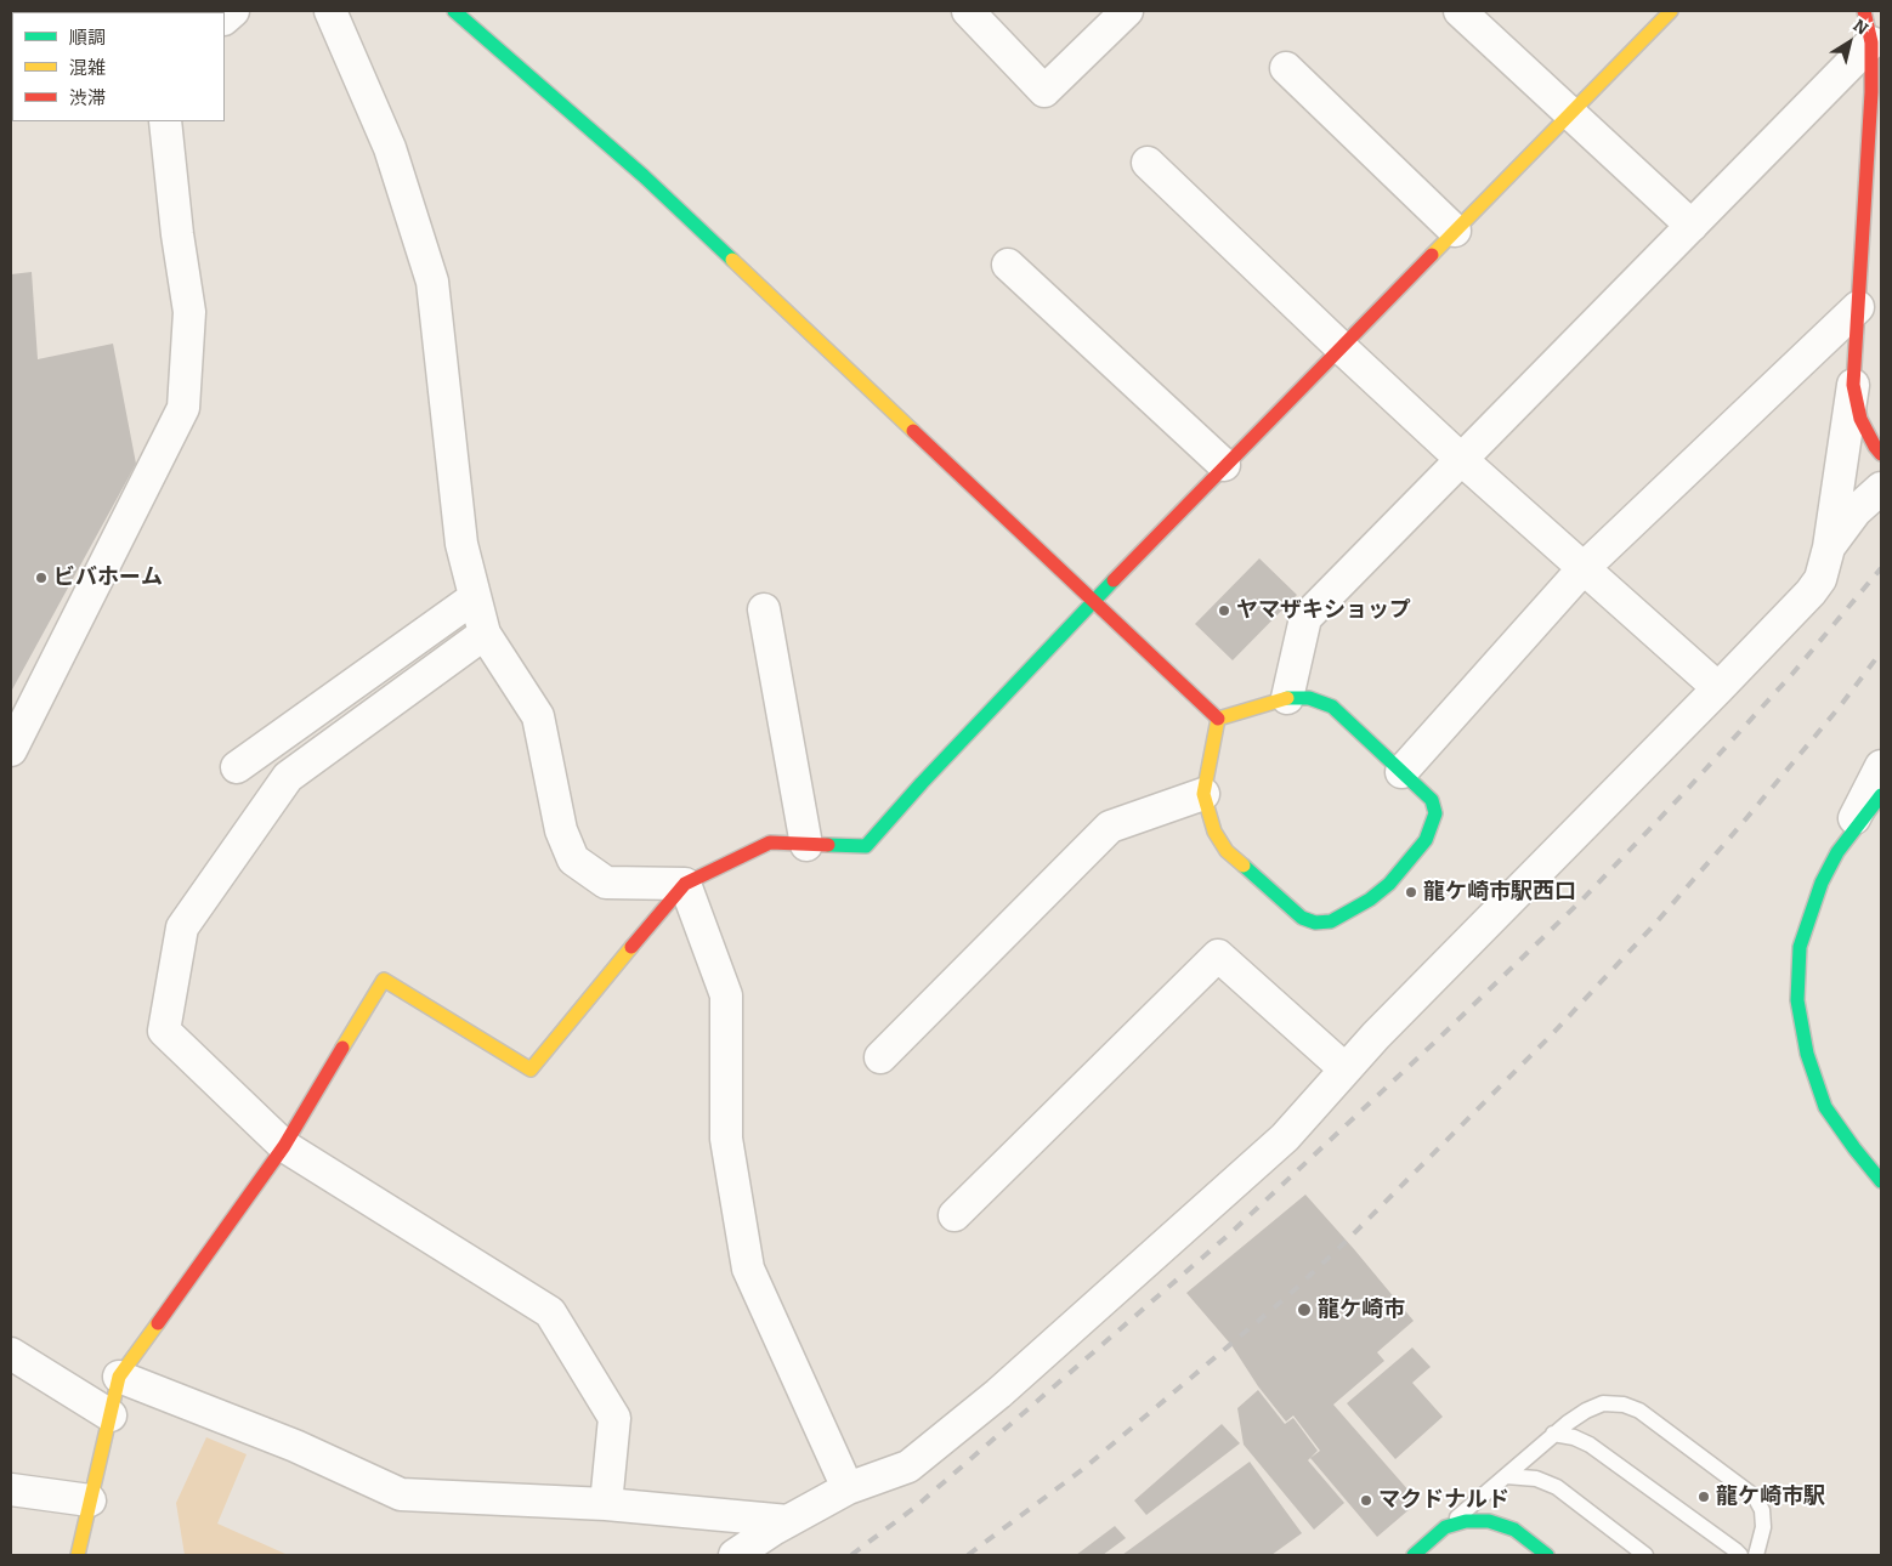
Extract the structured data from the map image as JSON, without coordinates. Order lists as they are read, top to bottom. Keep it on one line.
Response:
{"places":["ビバホーム","ヤマザキショップ","龍ケ崎市駅西口","龍ケ崎市","龍ケ崎市駅","マクドナルド"],"legend":["順調","混雑","渋滞"],"north":"top right"}
